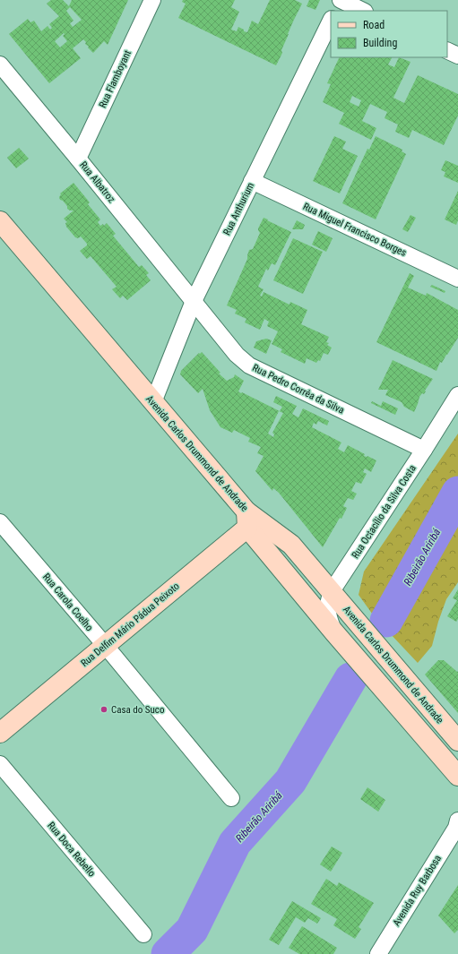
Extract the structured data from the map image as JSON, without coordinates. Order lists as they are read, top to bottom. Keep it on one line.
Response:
{"streets":{"main road":["Avenida Carlos Drummond de Andrade","Rua Delfim Mário Pádua Peixoto"],"street":["Rua Flamboyant","Rua Albatroz","Rua Anthurium","Rua Miguel Francisco Borges","Rua Pedro Corrêa da Silva","Rua Octacílio da Silva Costa","Rua Carola Coelho","Rua Doca Rebello","Avenida Ruy Barbosa"]},"crossings":[["Rua Flamboyant","Rua Albatroz"],["Rua Albatroz","Rua Anthurium"],["Rua Albatroz","Rua Pedro Corrêa da Silva"],["Rua Anthurium","Rua Miguel Francisco Borges"],["Rua Anthurium","Rua Pedro Corrêa da Silva"],["Rua Anthurium","Avenida Carlos Drummond de Andrade"],["Rua Pedro Corrêa da Silva","Rua Octacílio da Silva Costa"],["Avenida Carlos Drummond de Andrade","Rua Octacílio da Silva Costa"],["Avenida Carlos Drummond de Andrade","Rua Delfim Mário Pádua Peixoto"],["Rua Carola Coelho","Rua Delfim Mário Pádua Peixoto"]],"water":["Ribeirão Ariribá"],"places":["Casa do Suco"],"legend":["Road","Building"]}
